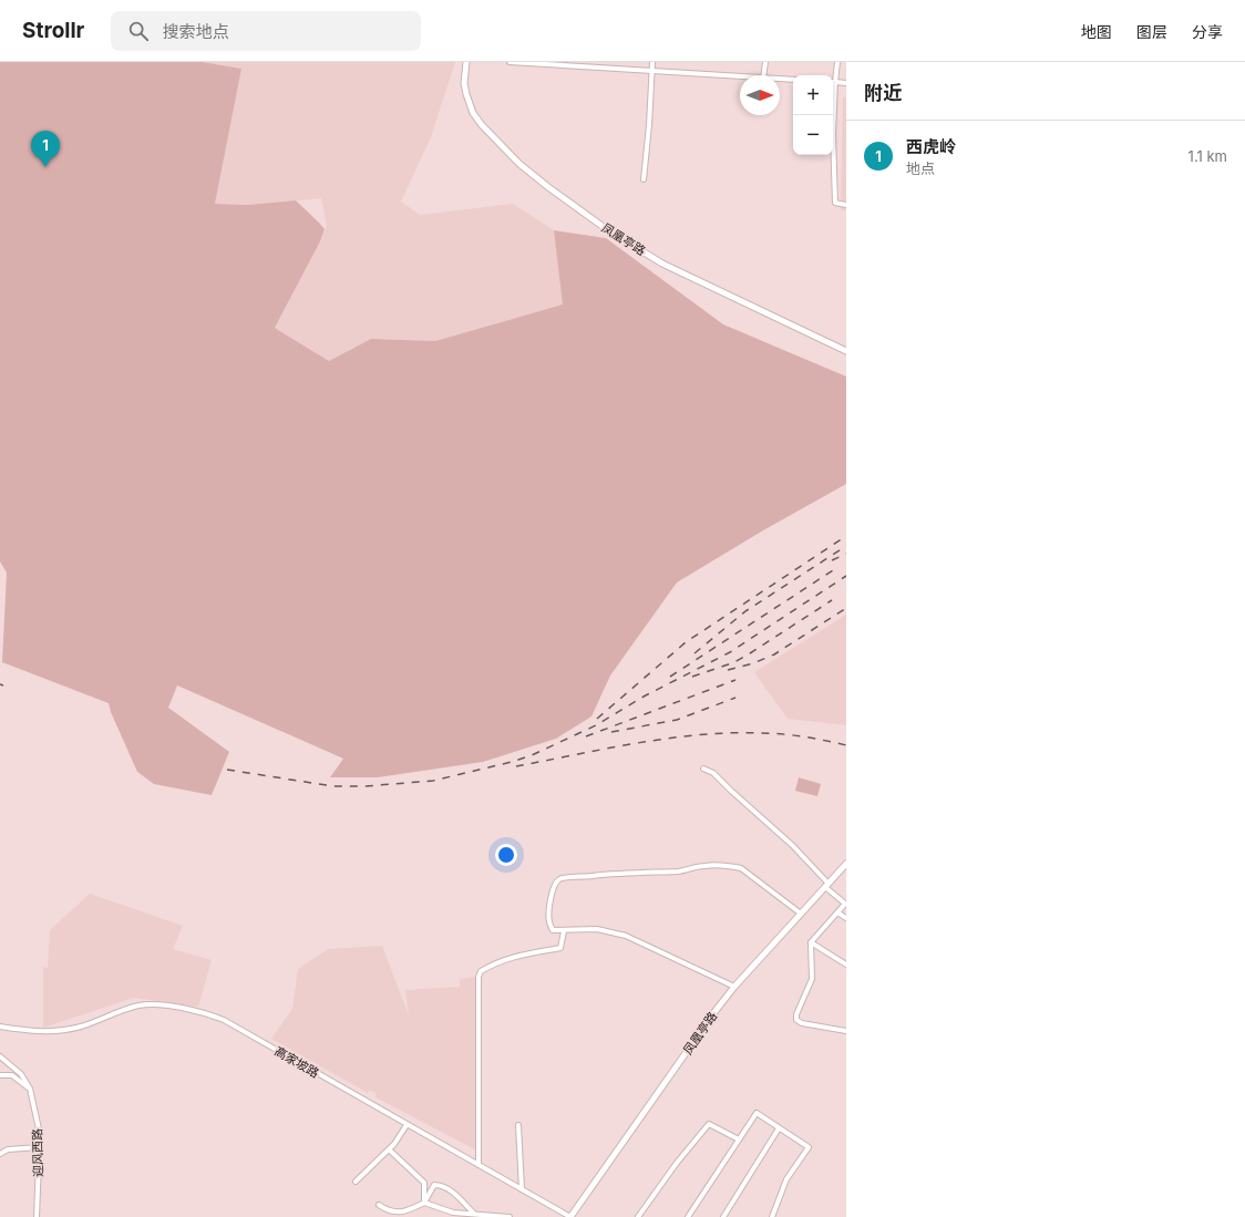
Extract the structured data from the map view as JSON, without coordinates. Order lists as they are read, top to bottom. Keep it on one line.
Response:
{"streets":{"street":["凤凰亭路","高家坡路","迎风西路"]},"crossings":[["凤凰亭路","高家坡路"]],"north":"right","page":{"header":"Strollr","search":"搜索地点","nav":["地图","图层","分享"],"heading":"附近","map_buttons":["+","−"],"list":[{"mark":"1","name":"西虎岭","note":"地点","value":"1.1 km"}],"pins":"1"}}
